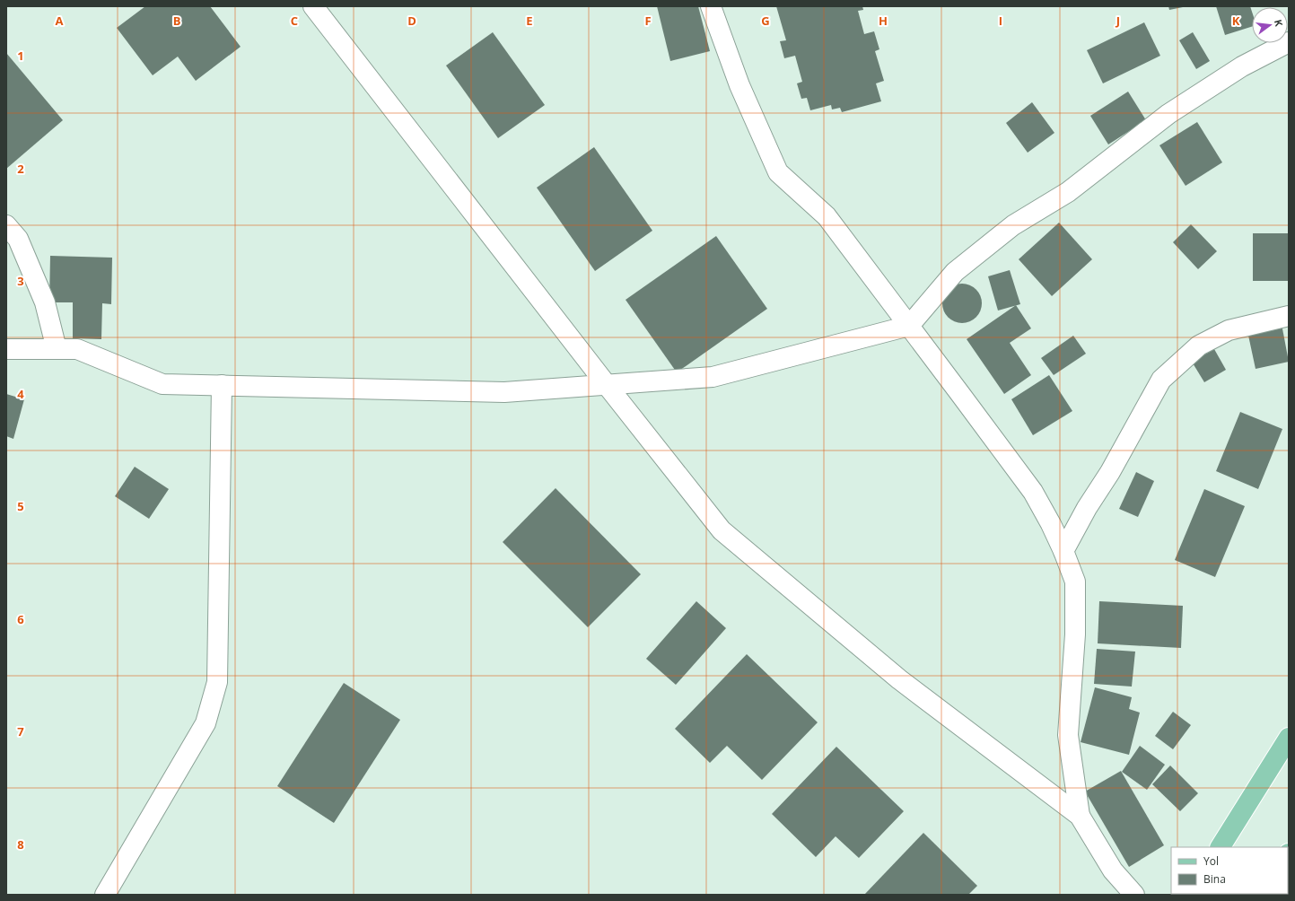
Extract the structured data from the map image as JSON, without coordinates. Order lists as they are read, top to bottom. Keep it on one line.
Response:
{"legend":["Yol","Bina"],"north":"right","grid":{"columns":["A","B","C","D","E","F","G","H","I","J","K"],"rows":["1","2","3","4","5","6","7","8"]}}
